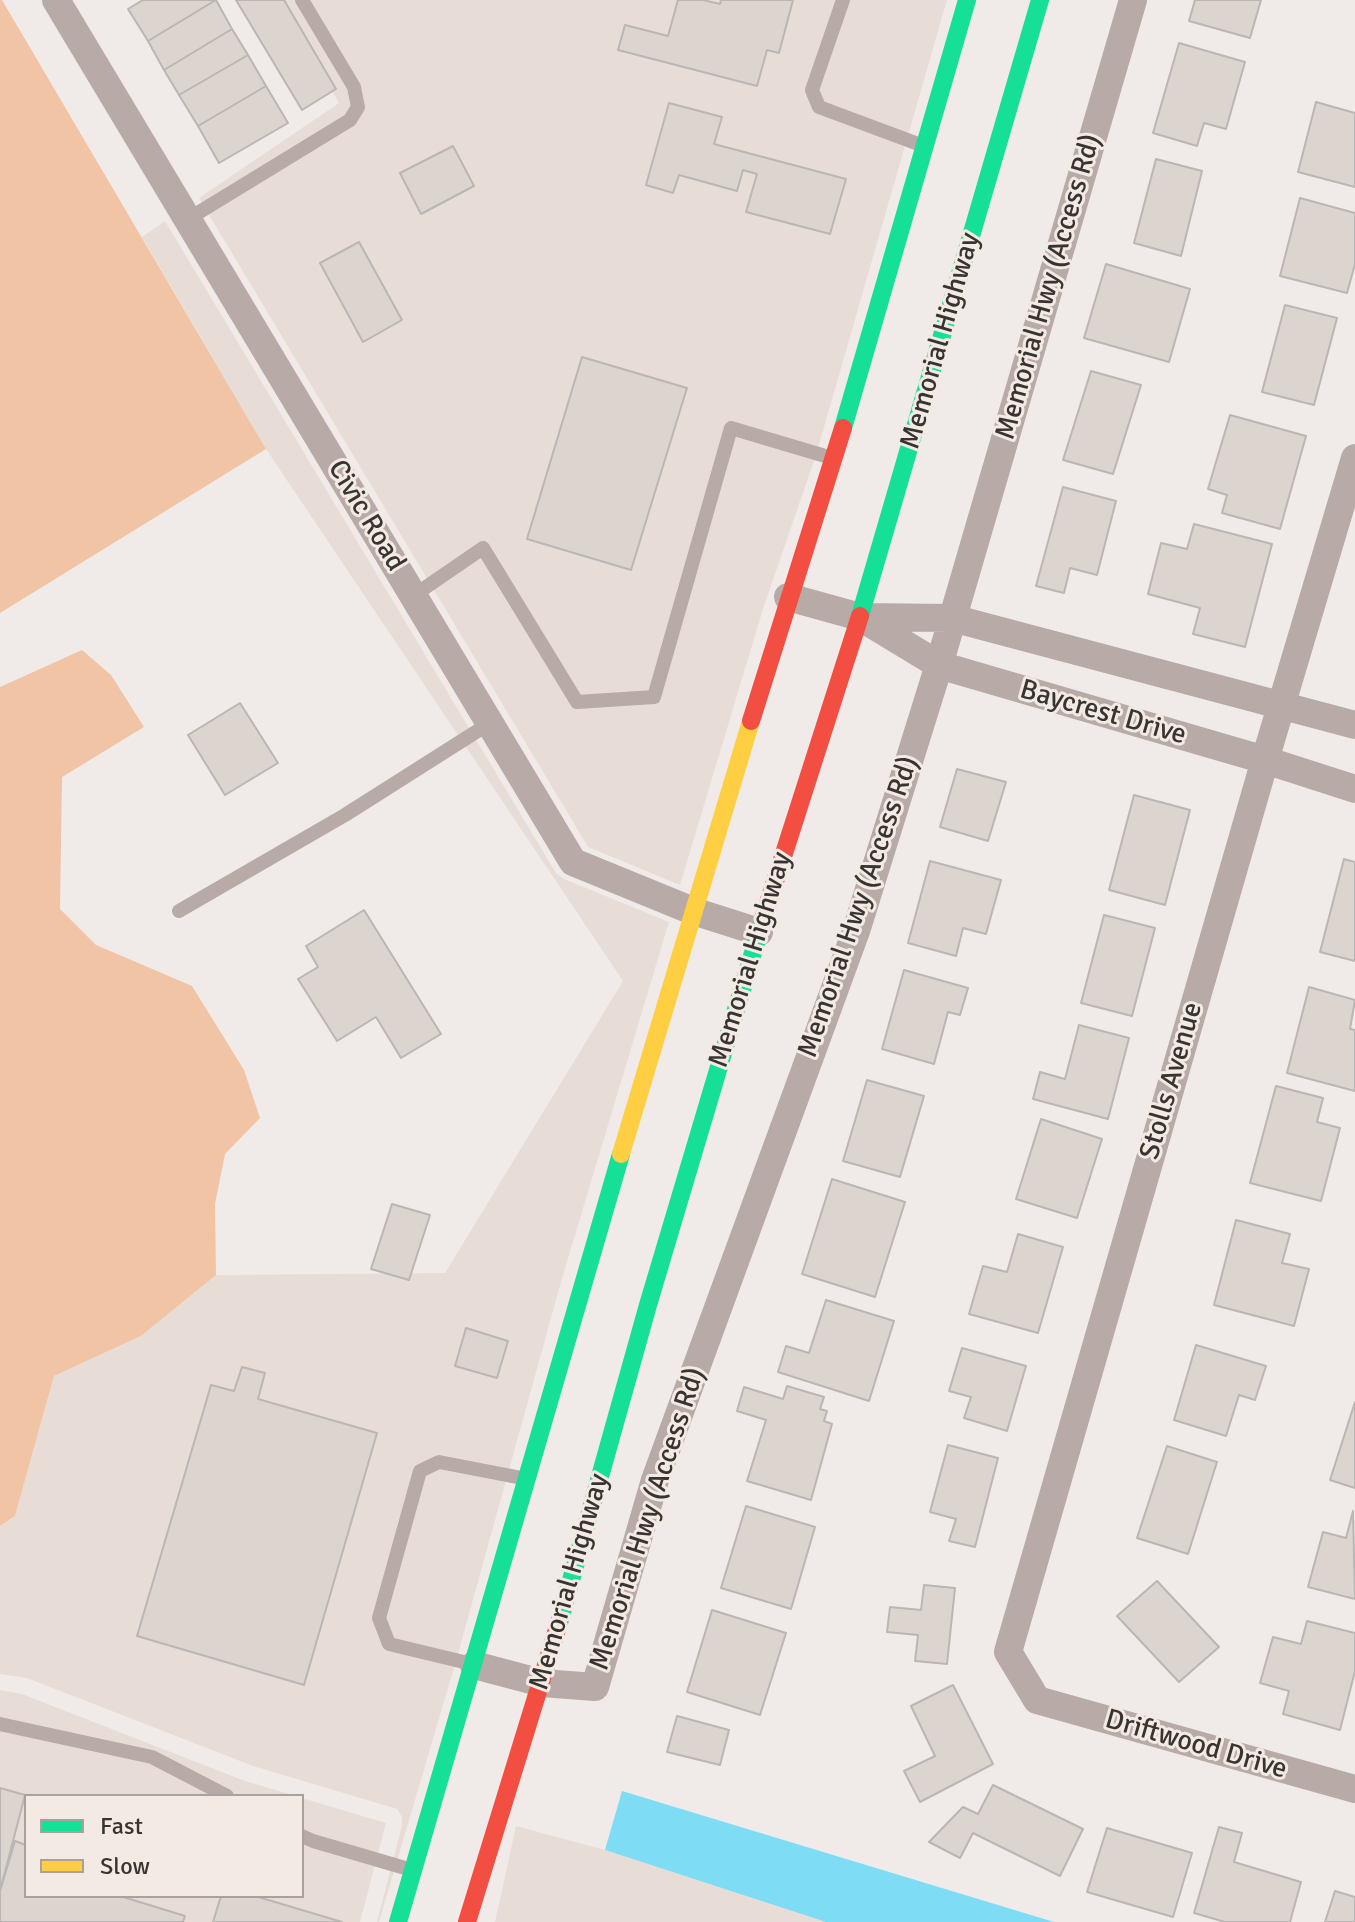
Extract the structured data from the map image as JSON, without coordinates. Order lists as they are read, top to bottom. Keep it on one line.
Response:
{"streets":{"main road":["Memorial Highway"],"street":["Memorial Hwy (Access Rd)","Civic Road","Baycrest Drive","Stolls Avenue","Driftwood Drive"]},"crossings":[["Memorial Hwy (Access Rd)","Memorial Highway"],["Memorial Hwy (Access Rd)","Baycrest Drive"],["Memorial Highway","Civic Road"],["Memorial Highway","Baycrest Drive"],["Baycrest Drive","Stolls Avenue"],["Stolls Avenue","Driftwood Drive"]],"legend":["Fast","Slow"]}
